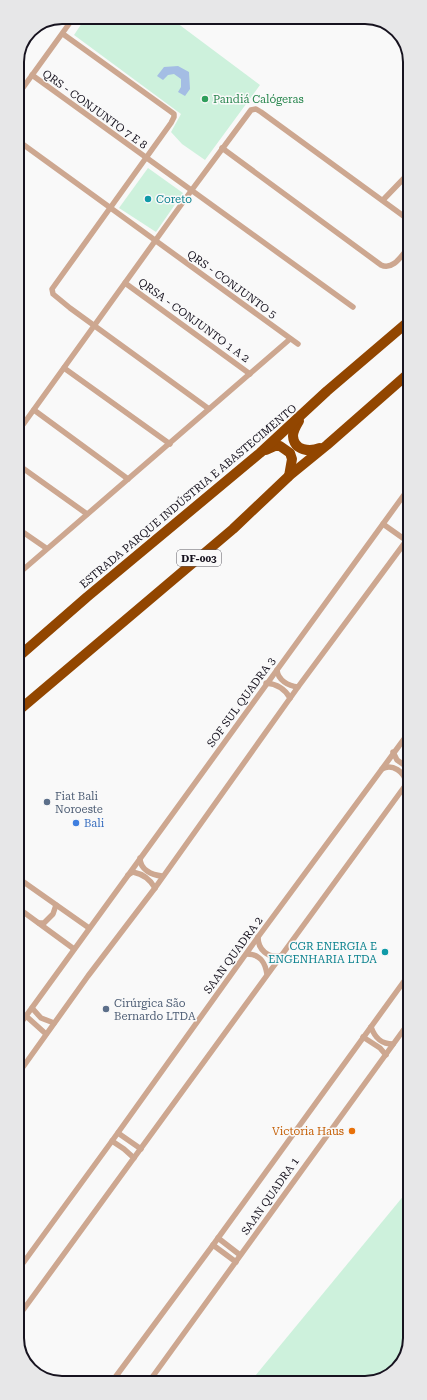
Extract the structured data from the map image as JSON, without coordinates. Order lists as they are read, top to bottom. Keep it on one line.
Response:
{"streets":{"highway":["ESTRADA PARQUE INDÚSTRIA E ABASTECIMENTO","DF-003"],"street":["QRS - CONJUNTO 7 E 8","QRS - CONJUNTO 5","QRSA - CONJUNTO 1 A 2","SOF SUL QUADRA 3","SAAN QUADRA 2","SAAN QUADRA 1"]},"places":["Pandiá Calógeras","Coreto","Fiat Bali Noroeste","Bali","CGR ENERGIA E ENGENHARIA LTDA","Cirúrgica São Bernardo LTDA","Victoria Haus"]}
